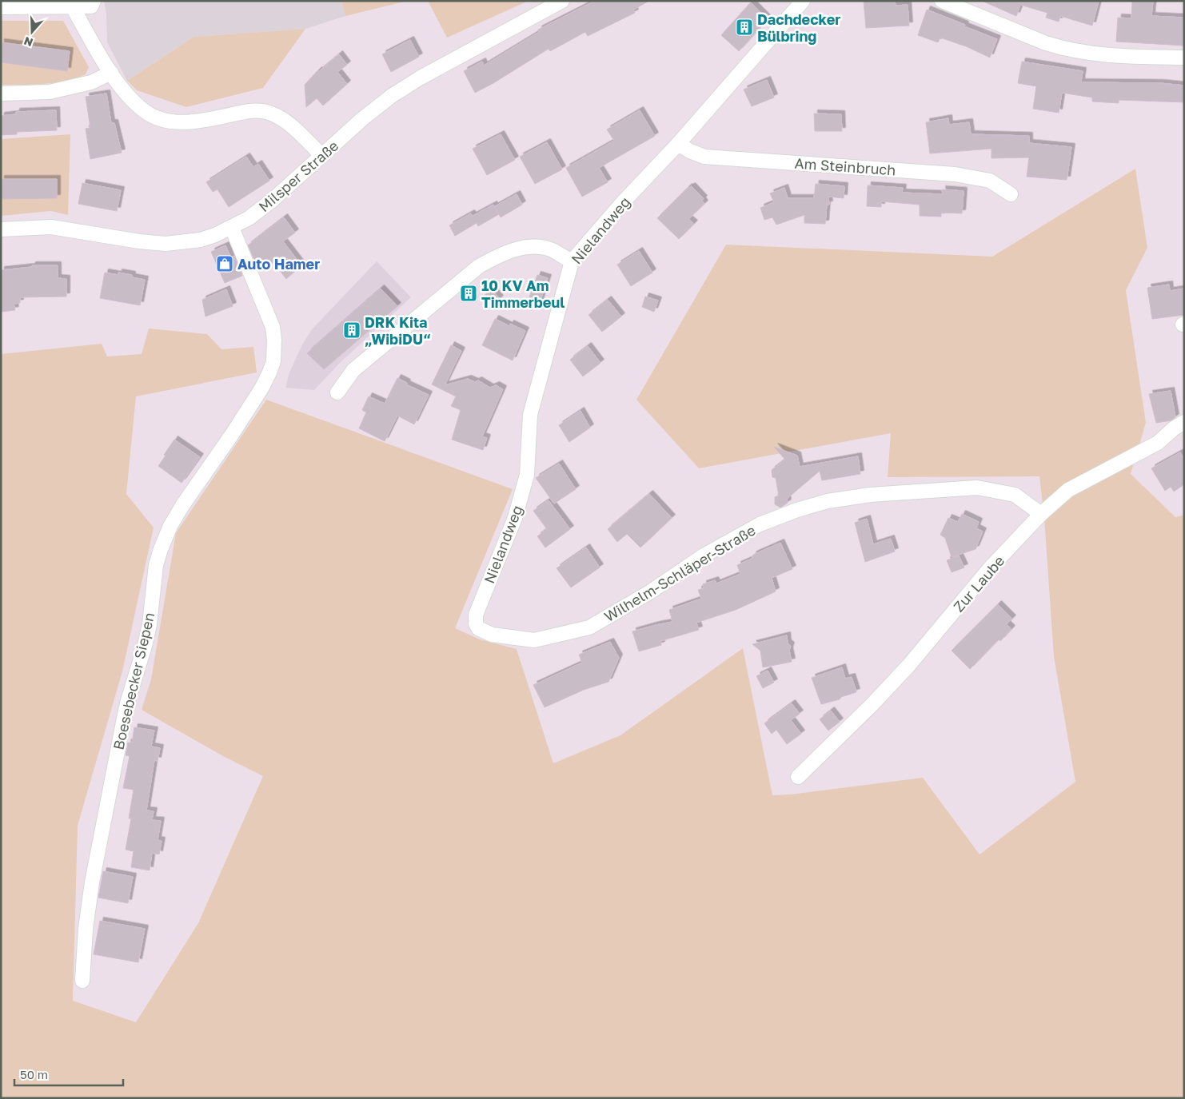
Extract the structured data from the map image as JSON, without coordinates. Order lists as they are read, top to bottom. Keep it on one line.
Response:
{"streets":{"street":["Am Steinbruch","Milsper Straße","Nielandweg","Wilhelm-Schläper-Straße","Zur Laube","Boesebecker Siepen"]},"crossings":[["Am Steinbruch","Nielandweg"],["Milsper Straße","Boesebecker Siepen"],["Nielandweg","Wilhelm-Schläper-Straße"],["Wilhelm-Schläper-Straße","Zur Laube"]],"places":{"building":["Dachdecker Bülbring","10 KV Am Timmerbeul","DRK Kita „WibiDU“"],"shop":["Auto Hamer"]},"scale_bar":"50 m","north":"bottom"}
